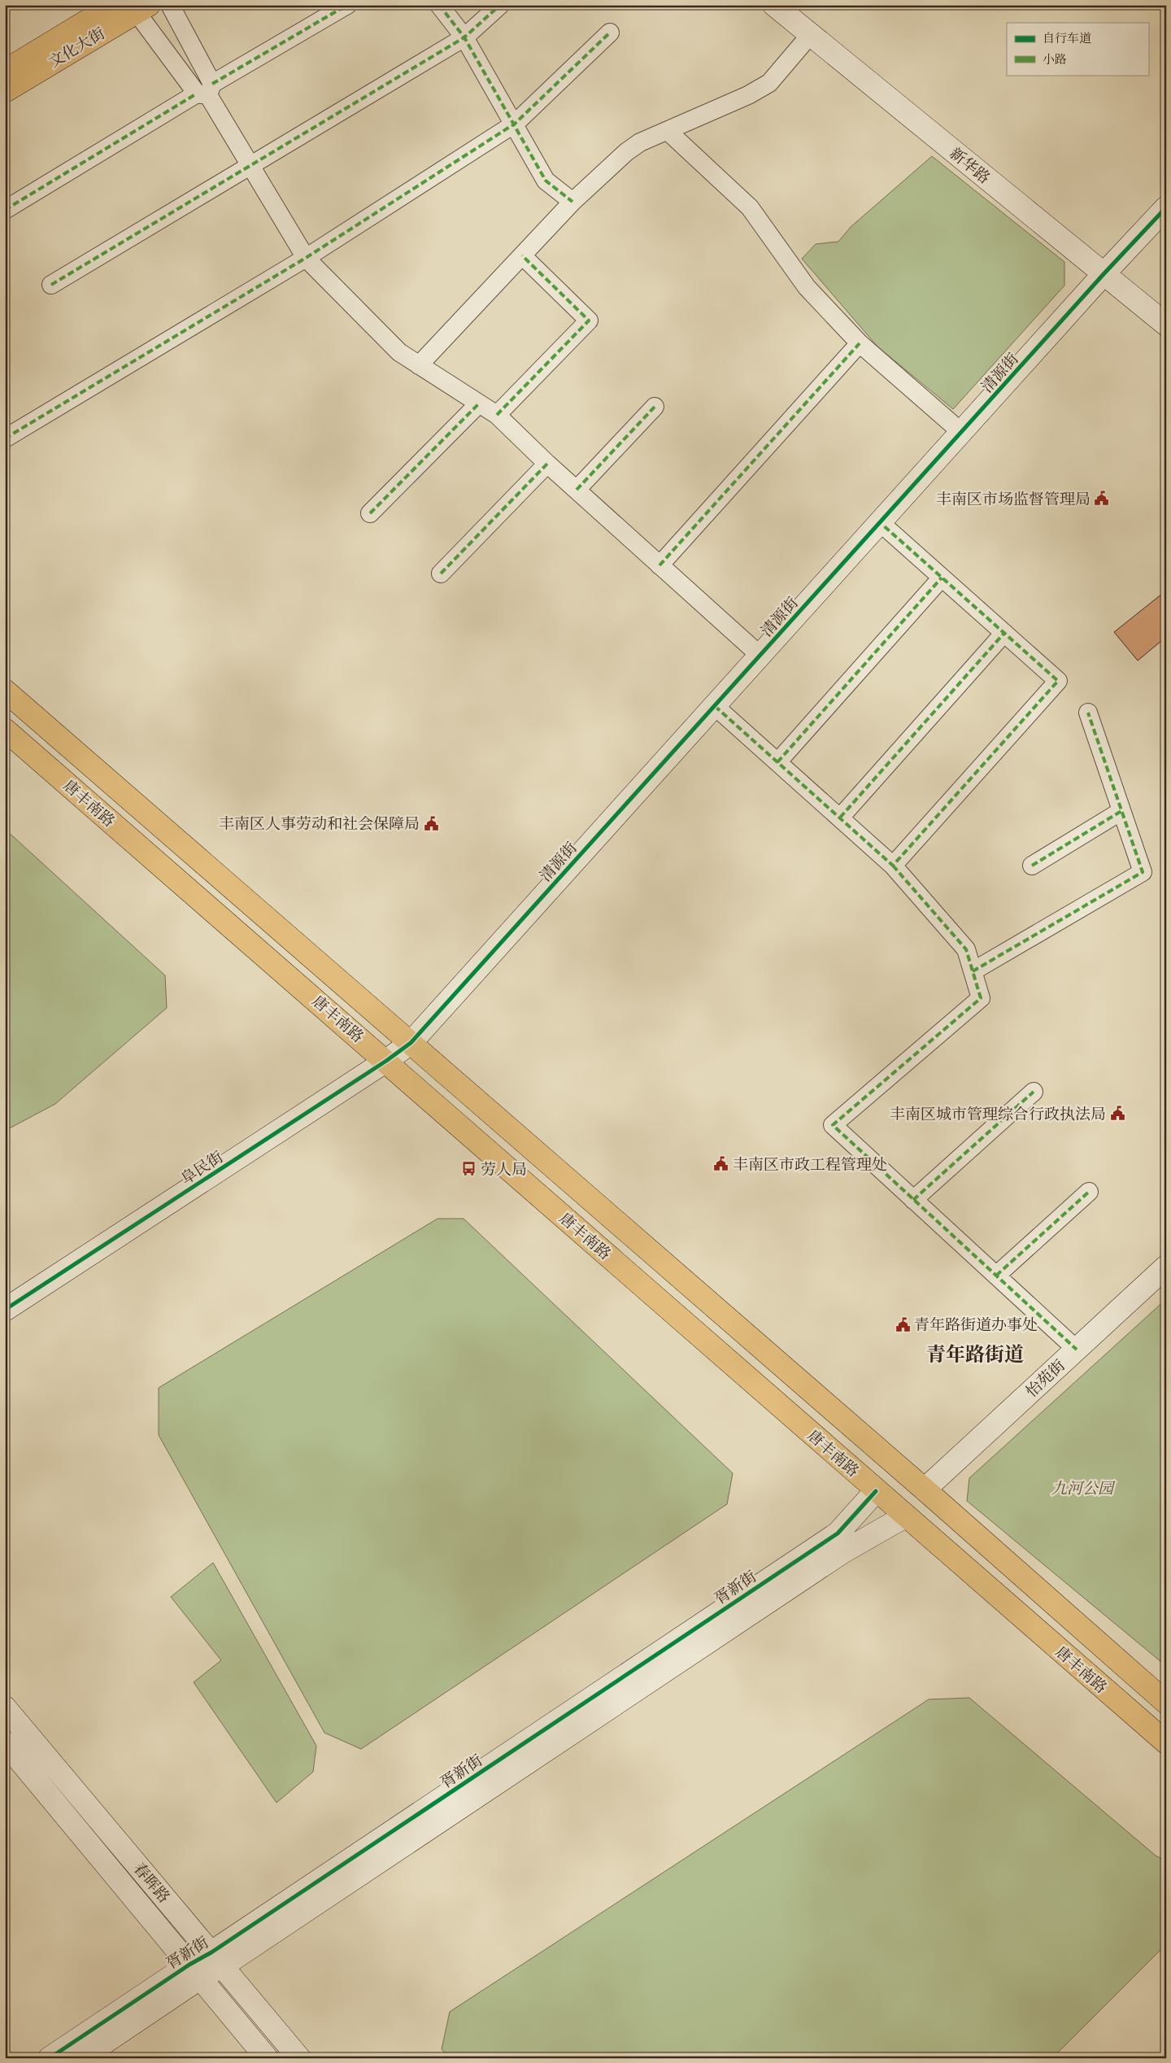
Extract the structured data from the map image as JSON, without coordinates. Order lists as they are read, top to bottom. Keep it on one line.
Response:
{"streets":{"main road":["文化大街","唐丰南路"],"street":["新华路","清源街","阜民街","怡苑街","胥新街","春晖路"]},"crossings":[["新华路","清源街"],["清源街","唐丰南路"],["清源街","阜民街"],["唐丰南路","阜民街"],["唐丰南路","怡苑街"],["唐丰南路","胥新街"],["胥新街","春晖路"]],"districts":["青年路街道"],"parks":["九河公园"],"places":{"public building":["丰南区市场监督管理局","丰南区人事劳动和社会保障局","丰南区城市管理综合行政执法局","丰南区市政工程管理处","青年路街道办事处"],"bus stop":["劳人局"]},"legend":["自行车道","小路"]}
